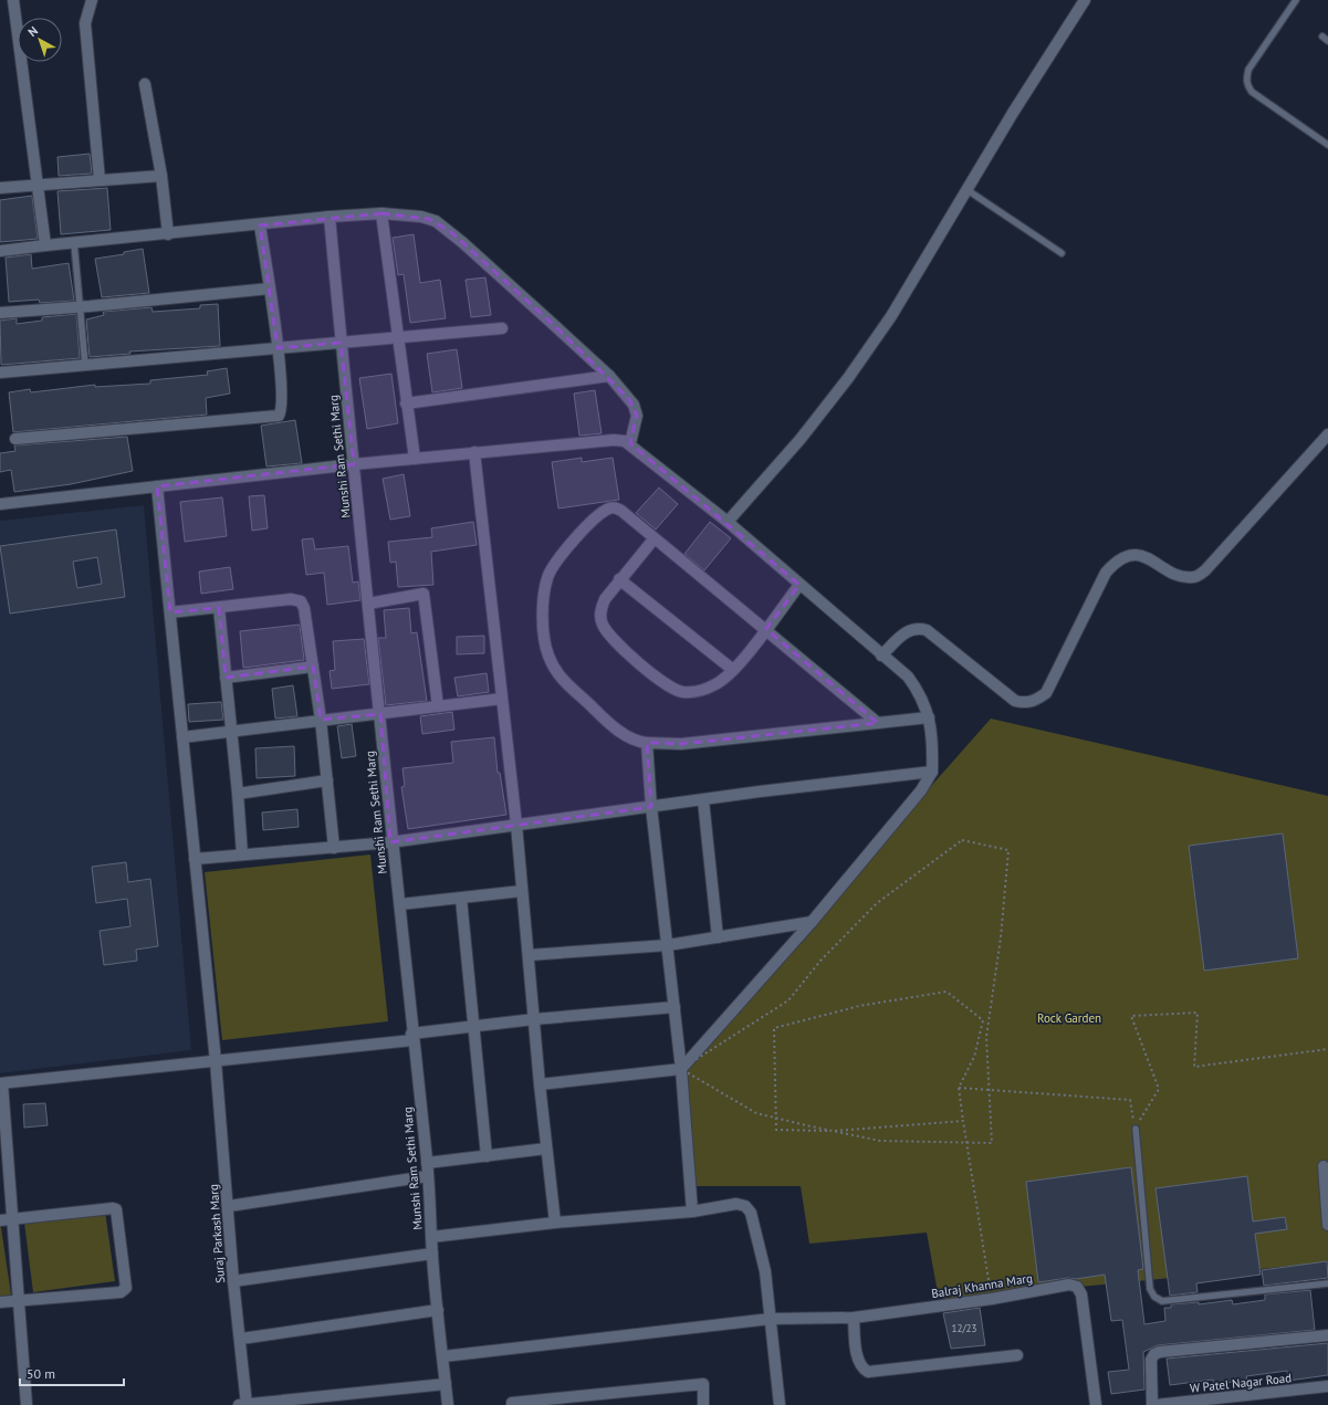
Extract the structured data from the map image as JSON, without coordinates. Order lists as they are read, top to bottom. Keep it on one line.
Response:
{"streets":{"street":["Munshi Ram Sethi Marg","Suraj Parkash Marg","Balraj Khanna Marg","W Patel Nagar Road"]},"crossings":[["Munshi Ram Sethi Marg","Balraj Khanna Marg"]],"parks":["Rock Garden"],"house_numbers":["12/23"],"scale_bar":"50 m","north":"top left"}
